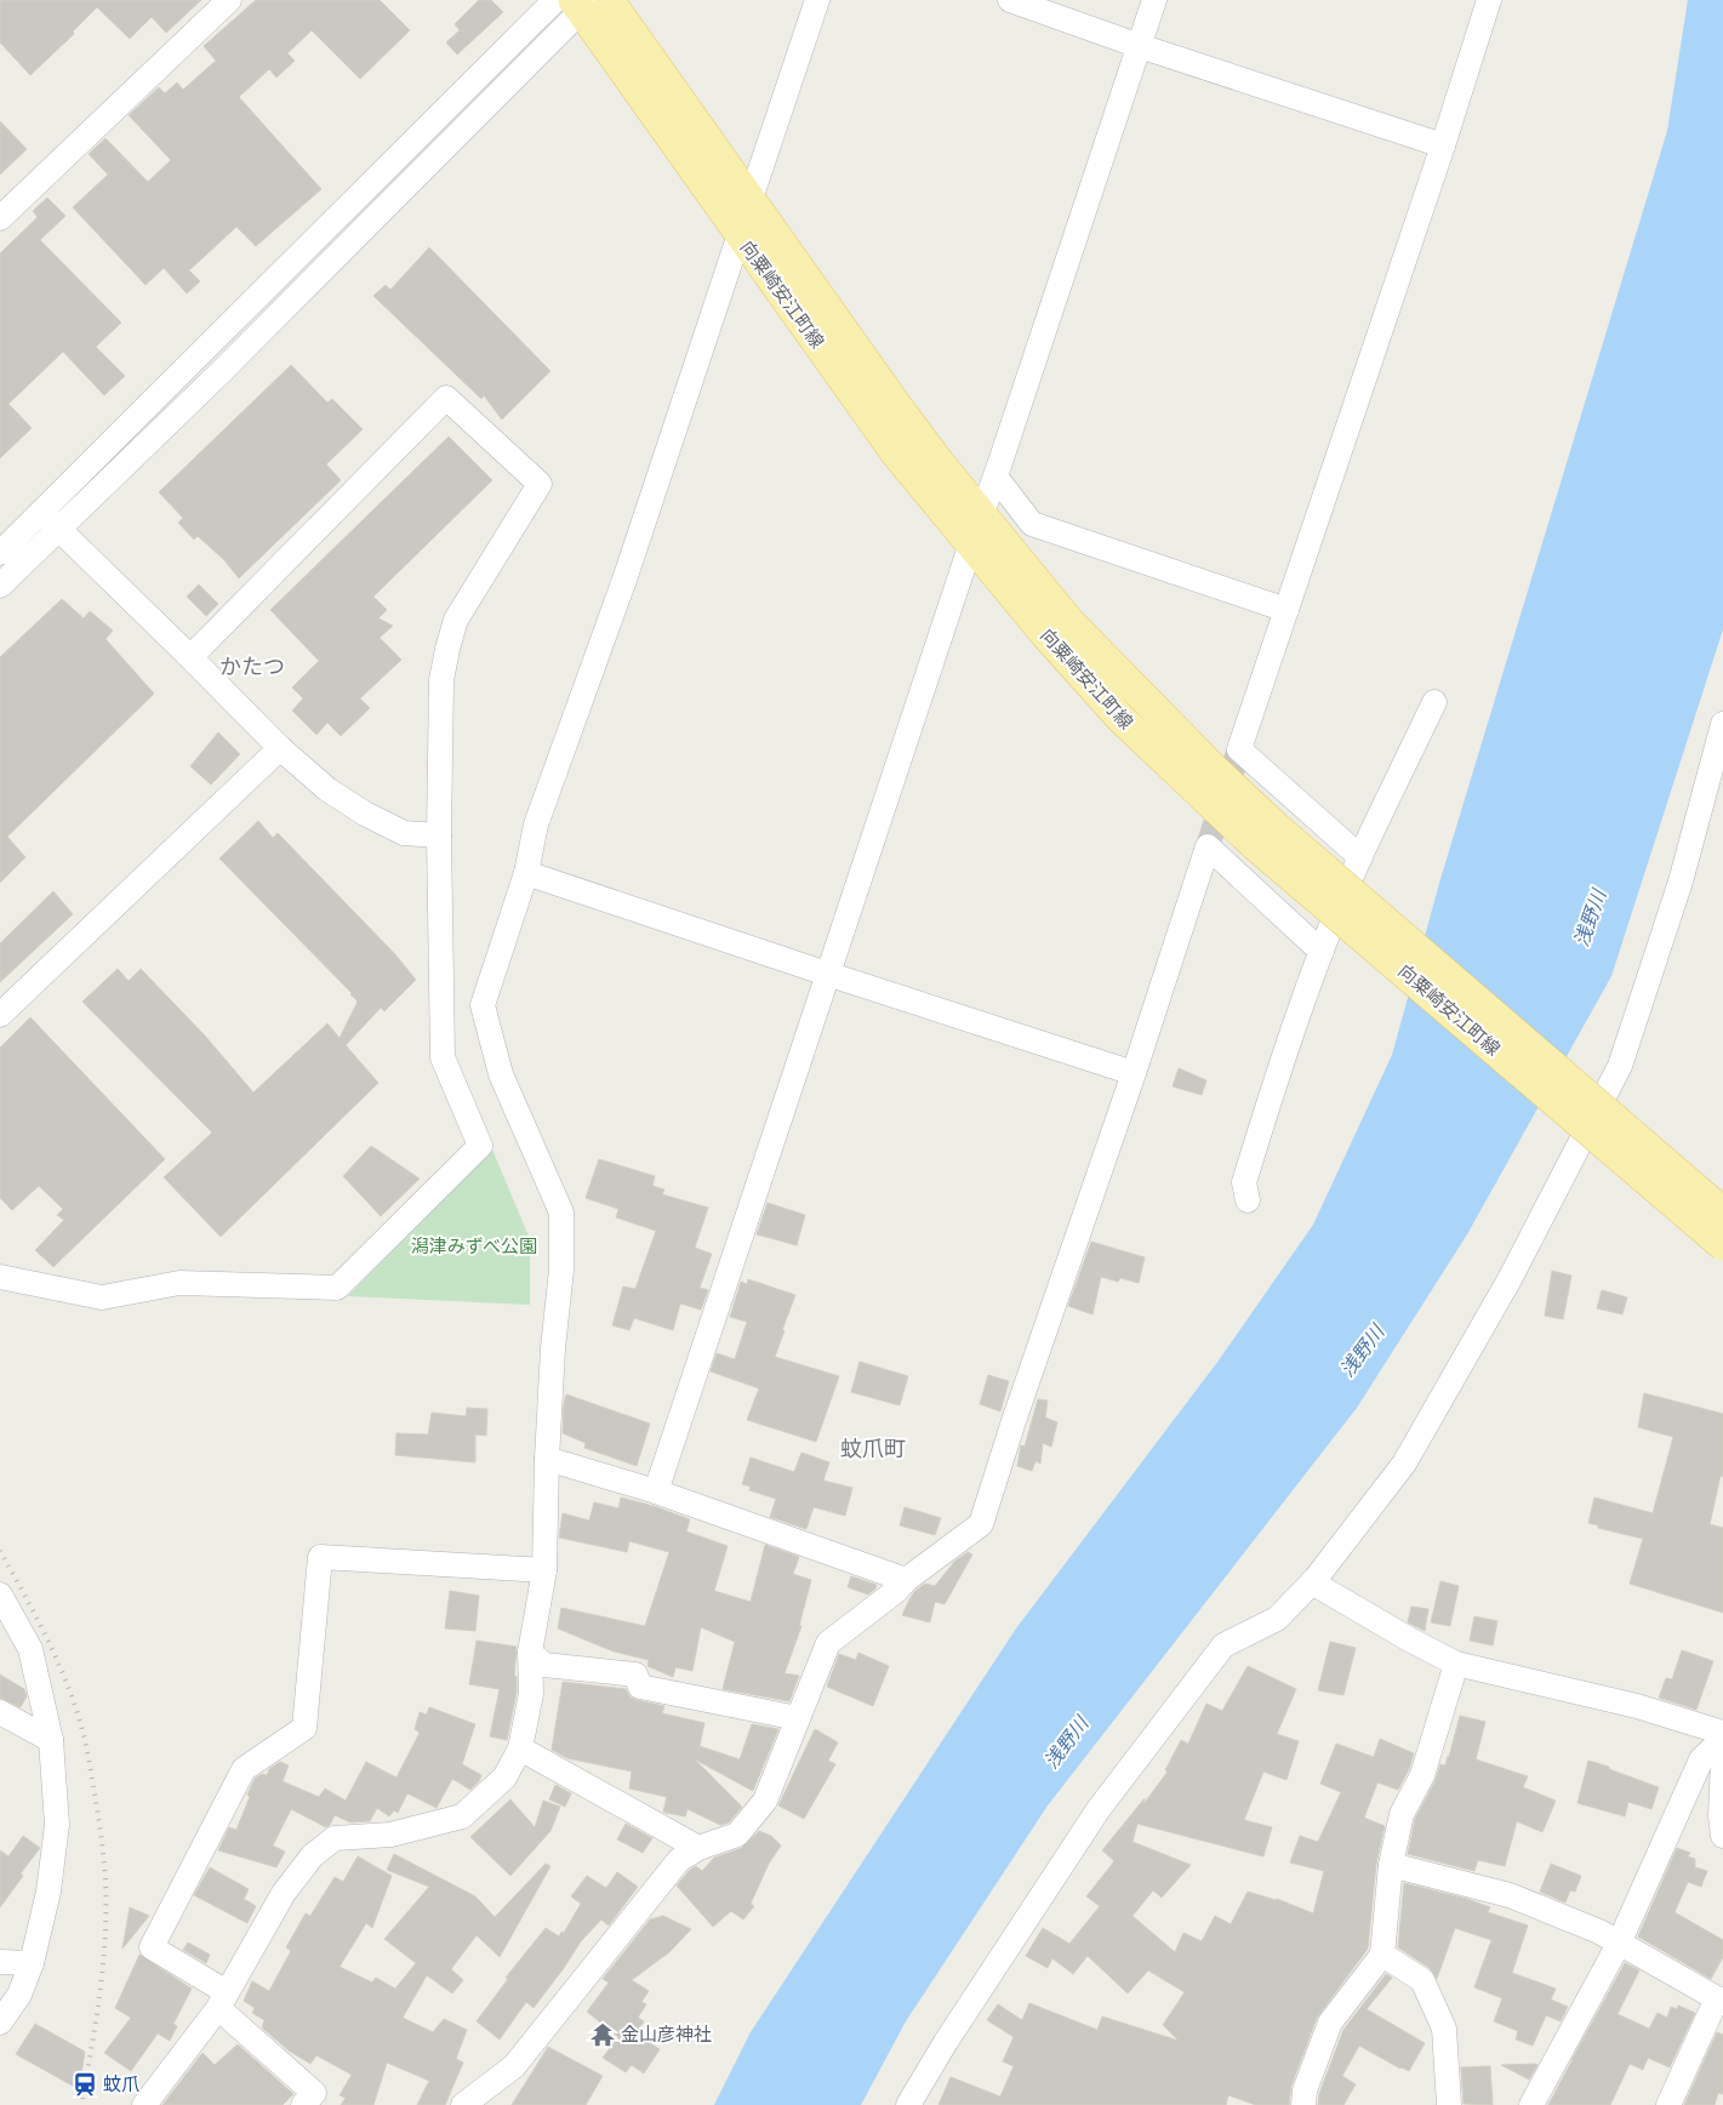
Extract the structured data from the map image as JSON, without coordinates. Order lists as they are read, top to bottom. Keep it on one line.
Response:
{"streets":{"main road":["向粟崎安江町線"]},"districts":["かたつ","蚊爪町"],"water":["浅野川"],"parks":["潟津みずべ公園"],"places":{"temple":["金山彦神社"],"station":["蚊爪"]}}
